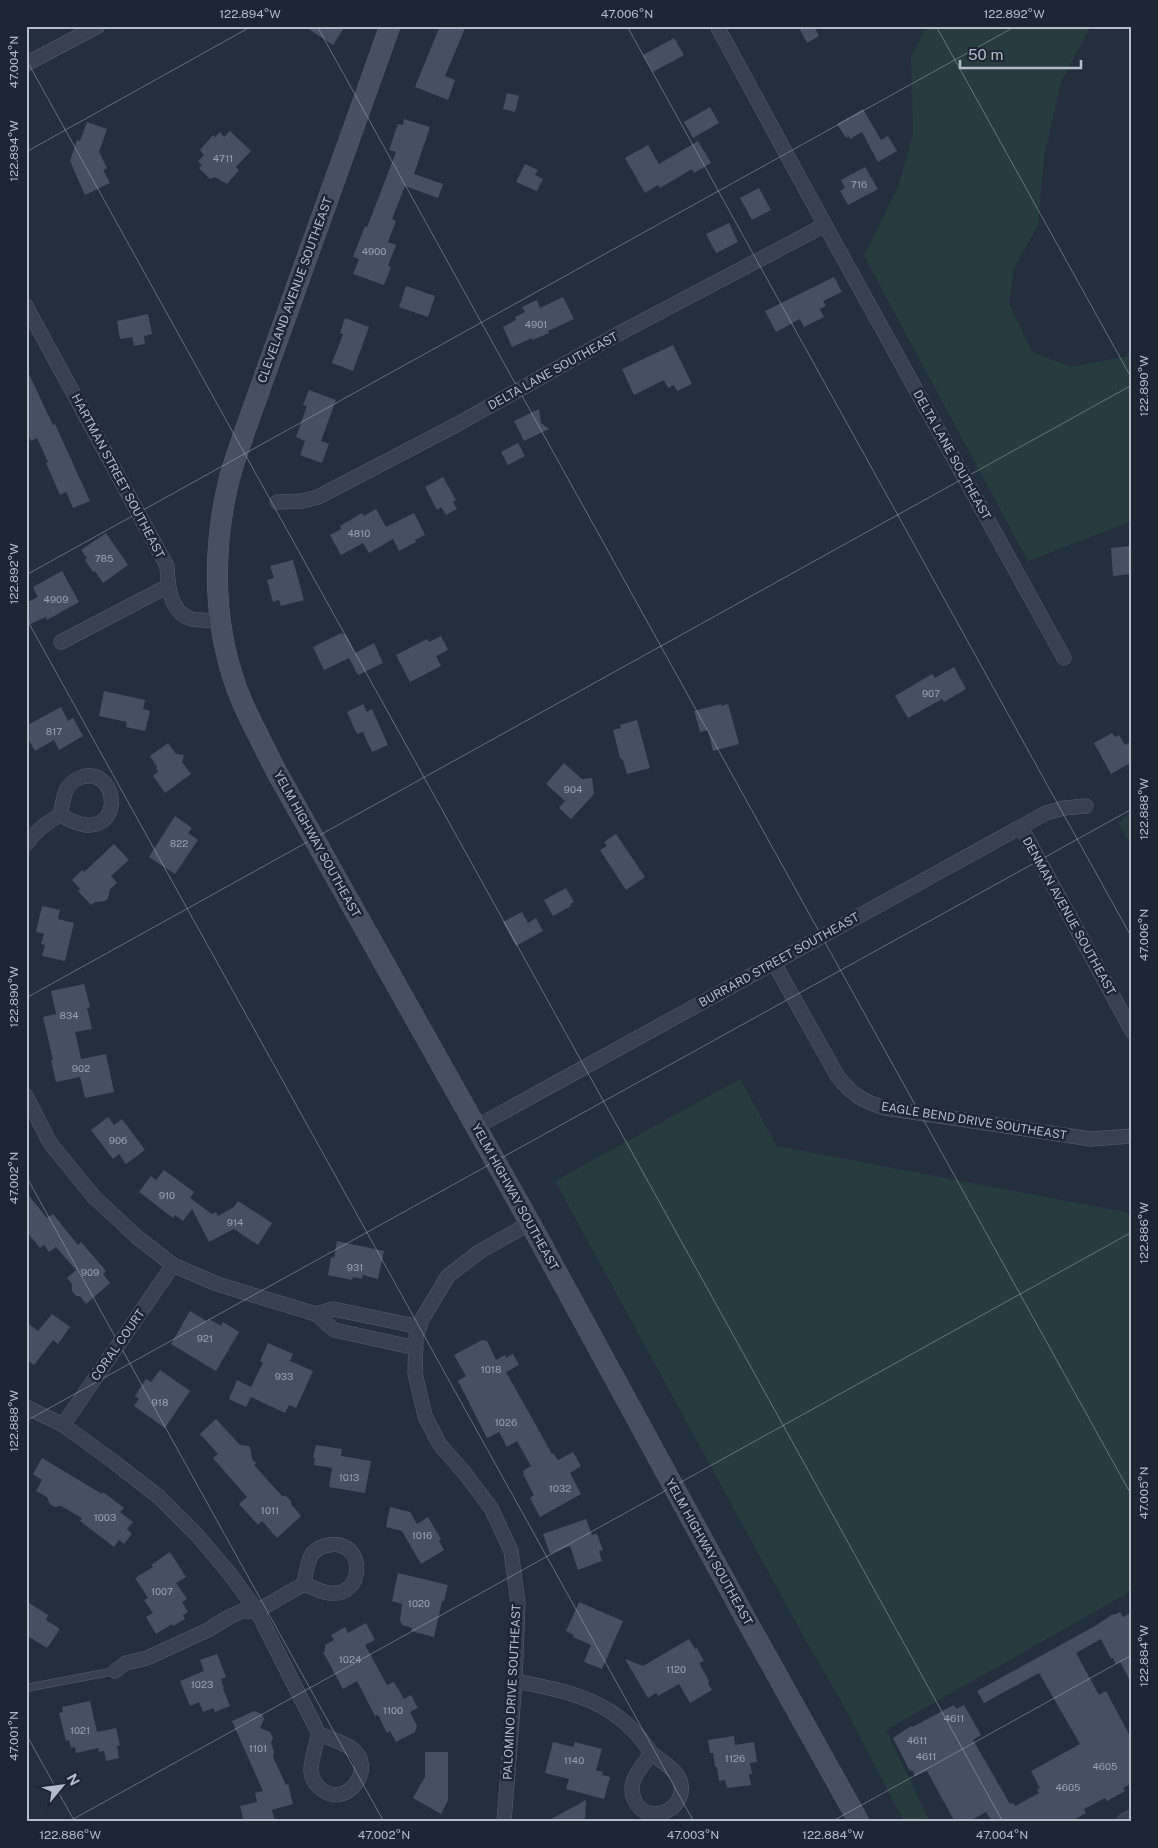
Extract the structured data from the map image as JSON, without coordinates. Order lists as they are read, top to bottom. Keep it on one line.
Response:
{"streets":{"main road":["CLEVELAND AVENUE SOUTHEAST","YELM HIGHWAY SOUTHEAST"],"street":["DELTA LANE SOUTHEAST","HARTMAN STREET SOUTHEAST","DENMAN AVENUE SOUTHEAST","BURRARD STREET SOUTHEAST","EAGLE BEND DRIVE SOUTHEAST","CORAL COURT","PALOMINO DRIVE SOUTHEAST"]},"crossings":[["CLEVELAND AVENUE SOUTHEAST","YELM HIGHWAY SOUTHEAST"],["HARTMAN STREET SOUTHEAST","YELM HIGHWAY SOUTHEAST"],["YELM HIGHWAY SOUTHEAST","BURRARD STREET SOUTHEAST"],["YELM HIGHWAY SOUTHEAST","PALOMINO DRIVE SOUTHEAST"],["DENMAN AVENUE SOUTHEAST","BURRARD STREET SOUTHEAST"],["BURRARD STREET SOUTHEAST","EAGLE BEND DRIVE SOUTHEAST"]],"house_numbers":["4711","716","4900","4901","4810","785","4909","907","817","904","822","834","902","906","910","914","931","909","921","1018","933","918","1026","1013","1032","1011","1003","1016","1007","1020","1024","1120","1023","1100","4611","1021","4611","1101","4611","1126","1140","4605","4605"],"scale_bar":"50 m","north":"top right","coordinates":["122.894°W","47.006°N","122.892°W","47.004°N","122.890°W","122.888°W","47.002°N","122.886°W","47.005°N","122.884°W","47.001°N","47.003°N"]}
